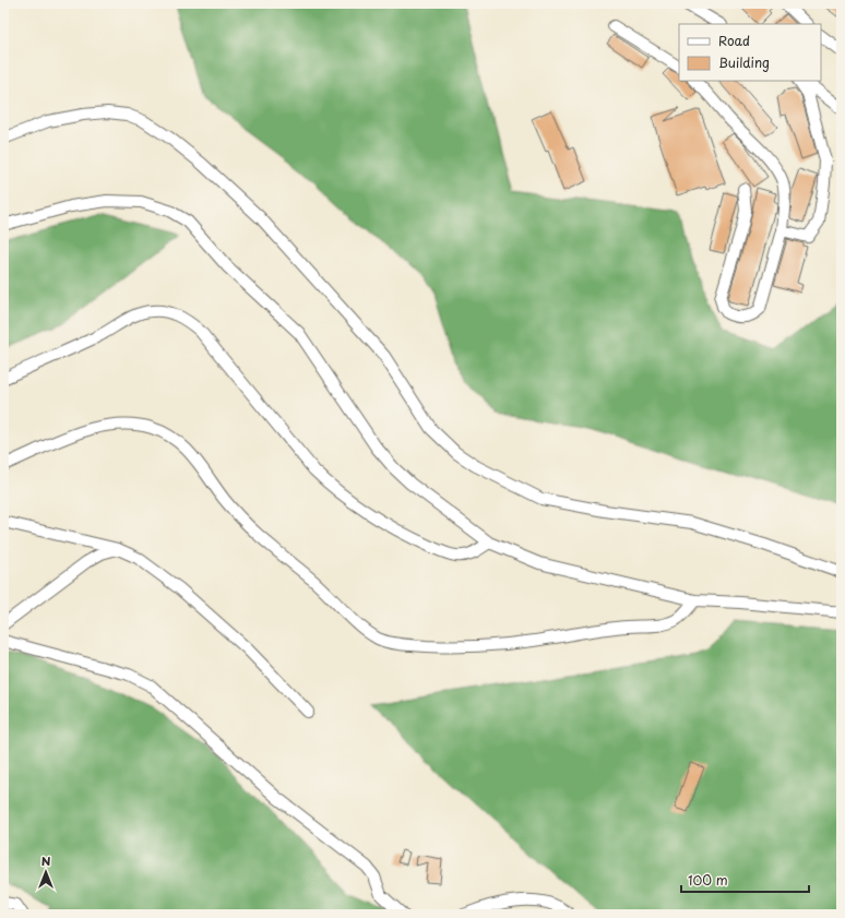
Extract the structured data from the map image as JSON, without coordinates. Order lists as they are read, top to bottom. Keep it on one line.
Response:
{"legend":["Road","Building"],"scale_bar":"100 m","north":"top"}
